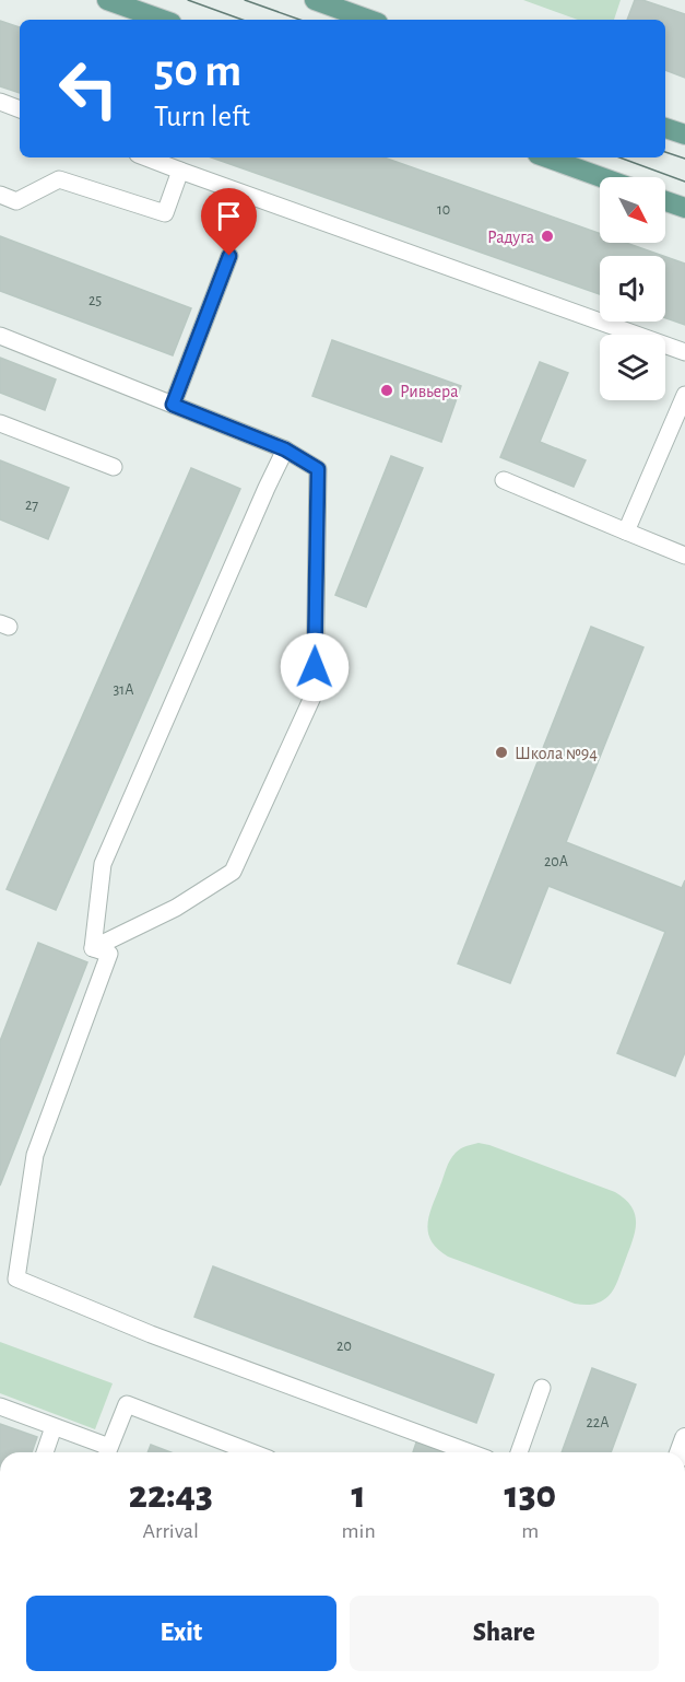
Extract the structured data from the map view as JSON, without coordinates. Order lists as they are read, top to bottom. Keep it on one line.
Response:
{"places":["Радуга","Ривьера","Школа №94"],"house_numbers":["10","25","27","31А","20А","20","22А"],"north":"bottom right","page":{"turn":["50 m","Turn left"],"eta":["22:43","Arrival","1","min","130","m"],"buttons":["Exit","Share"]}}
